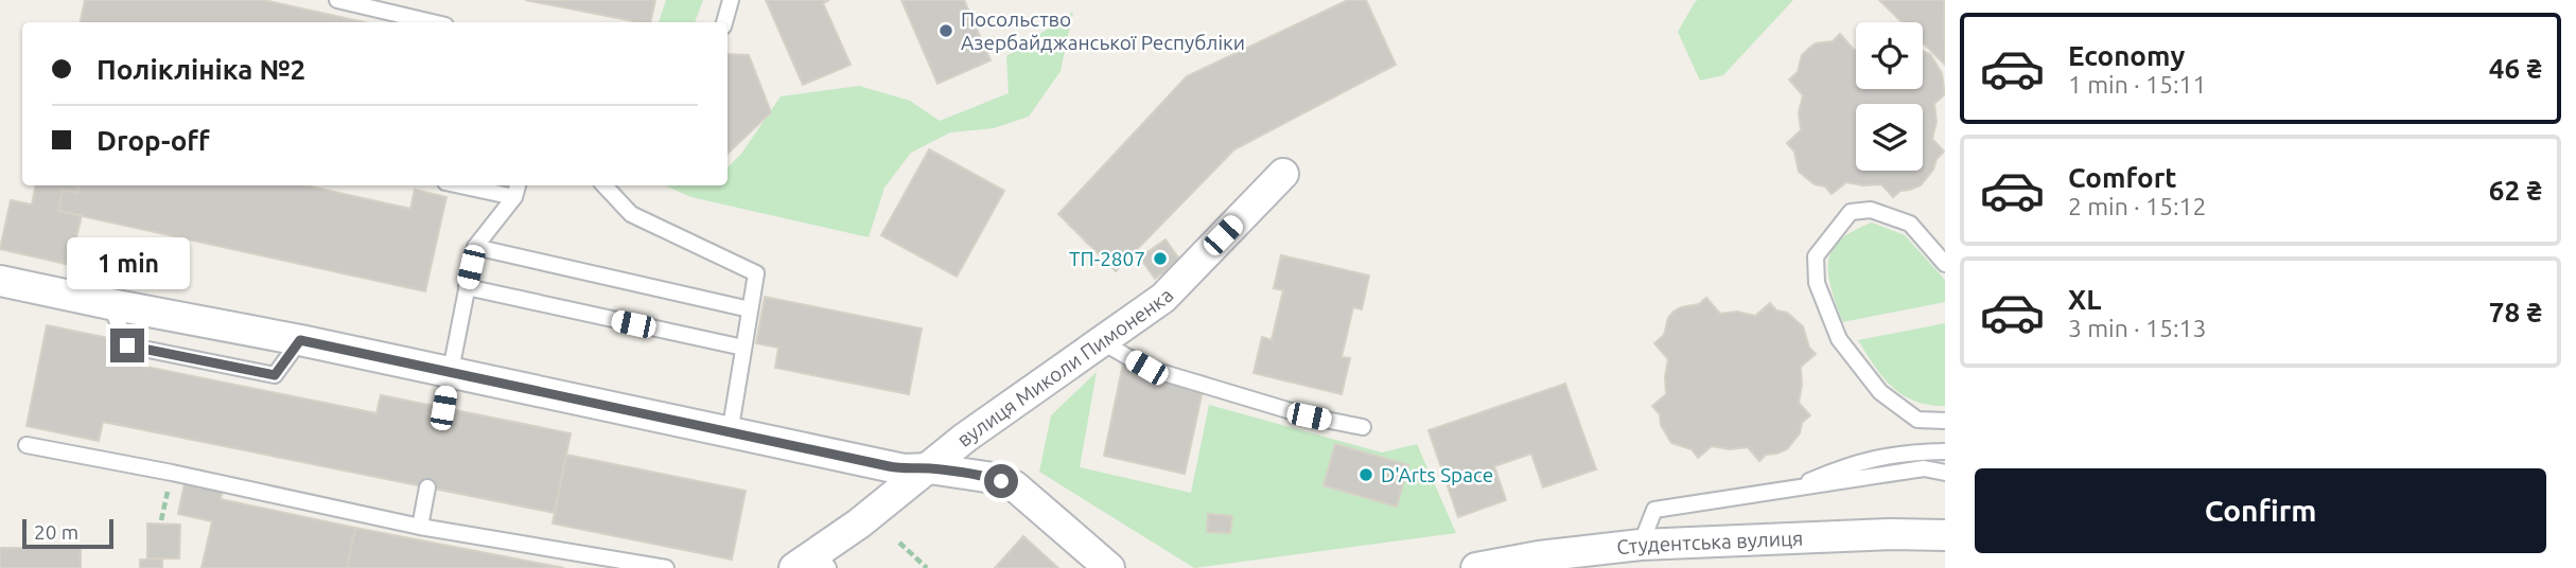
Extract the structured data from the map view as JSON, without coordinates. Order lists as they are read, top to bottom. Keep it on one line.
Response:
{"streets":{"street":["вулиця Миколи Пимоненка","Студентська вулиця"]},"places":["Посольство Азербайджанської Республіки","ТП-2807","D'Arts Space"],"scale_bar":"20 m","page":{"list":[{"name":"Economy","note":"1 min · 15:11","value":"46 ₴"},{"name":"Comfort","note":"2 min · 15:12","value":"62 ₴"},{"name":"XL","note":"3 min · 15:13","value":"78 ₴"}],"banner":["Поліклініка №2","Drop-off"],"bubble":"1 min","buttons":"Confirm","scale":"20 m"}}
